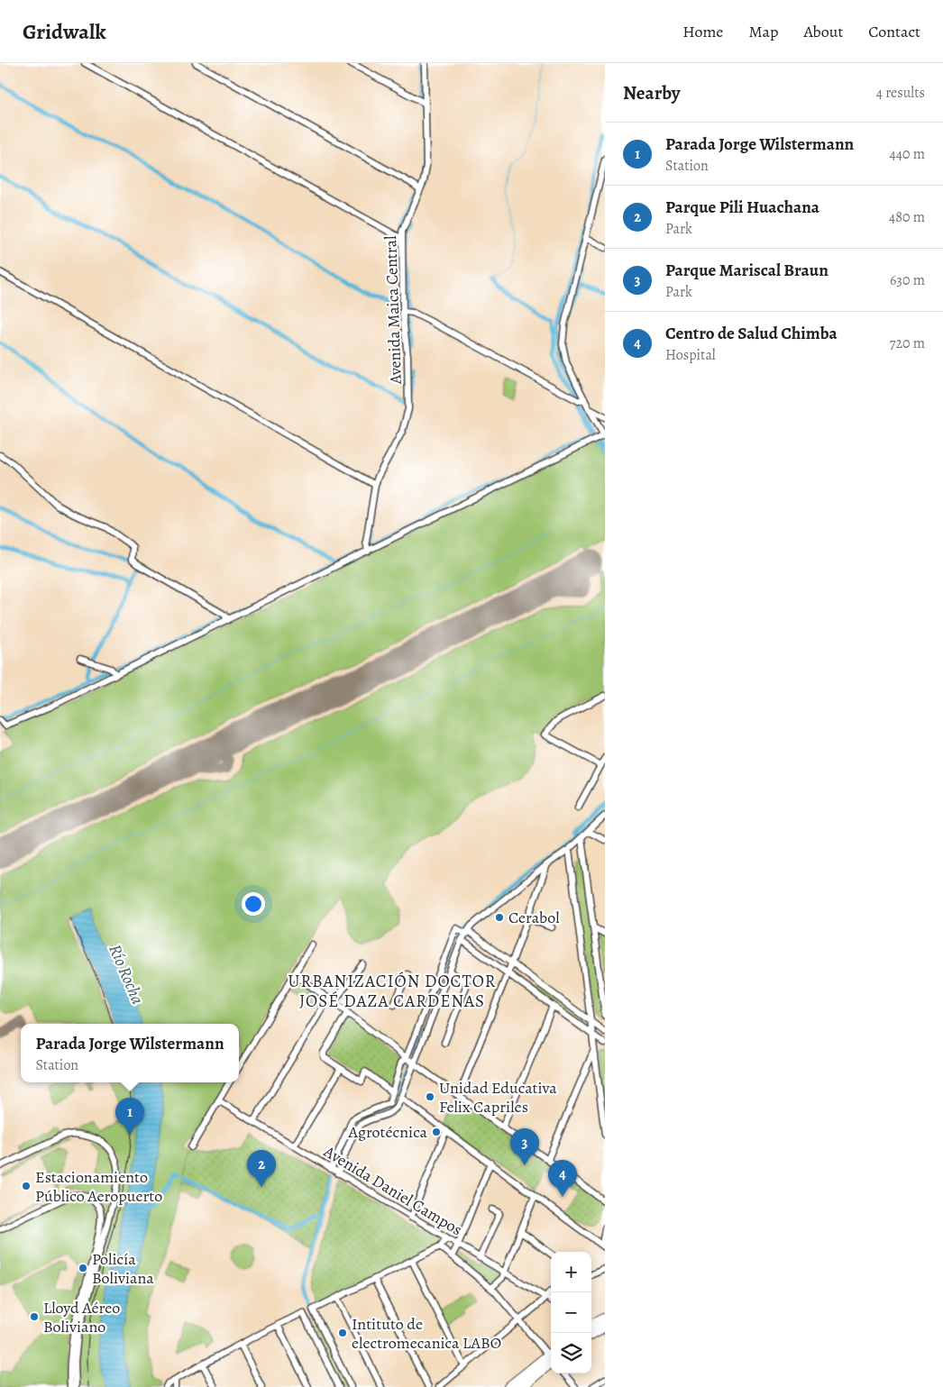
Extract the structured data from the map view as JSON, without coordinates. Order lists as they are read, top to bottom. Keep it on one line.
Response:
{"streets":{"street":["Avenida Maica Central","Avenida Daniel Campos"]},"districts":["URBANIZACIÓN DOCTOR JOSÉ DAZA CARDENAS"],"water":["Río Rocha"],"places":["Cerabol","Unidad Educativa Felix Capriles","Agrotécnica","Estacionamiento Público Aeropuerto","Policía Boliviana","Lloyd Aéreo Boliviano","Intituto de electromecanica LABO"],"page":{"header":"Gridwalk","nav":["Home","Map","About","Contact"],"heading":["Nearby","4 results"],"list":[{"mark":"1","name":"Parada Jorge Wilstermann","note":"Station","value":"440 m"},{"mark":"2","name":"Parque Pili Huachana","note":"Park","value":"480 m"},{"mark":"3","name":"Parque Mariscal Braun","note":"Park","value":"630 m"},{"mark":"4","name":"Centro de Salud Chimba","note":"Hospital","value":"720 m"}],"popup":["Parada Jorge Wilstermann","Station"],"pins":["1","3","2","4"],"map_buttons":["+","−"]}}
